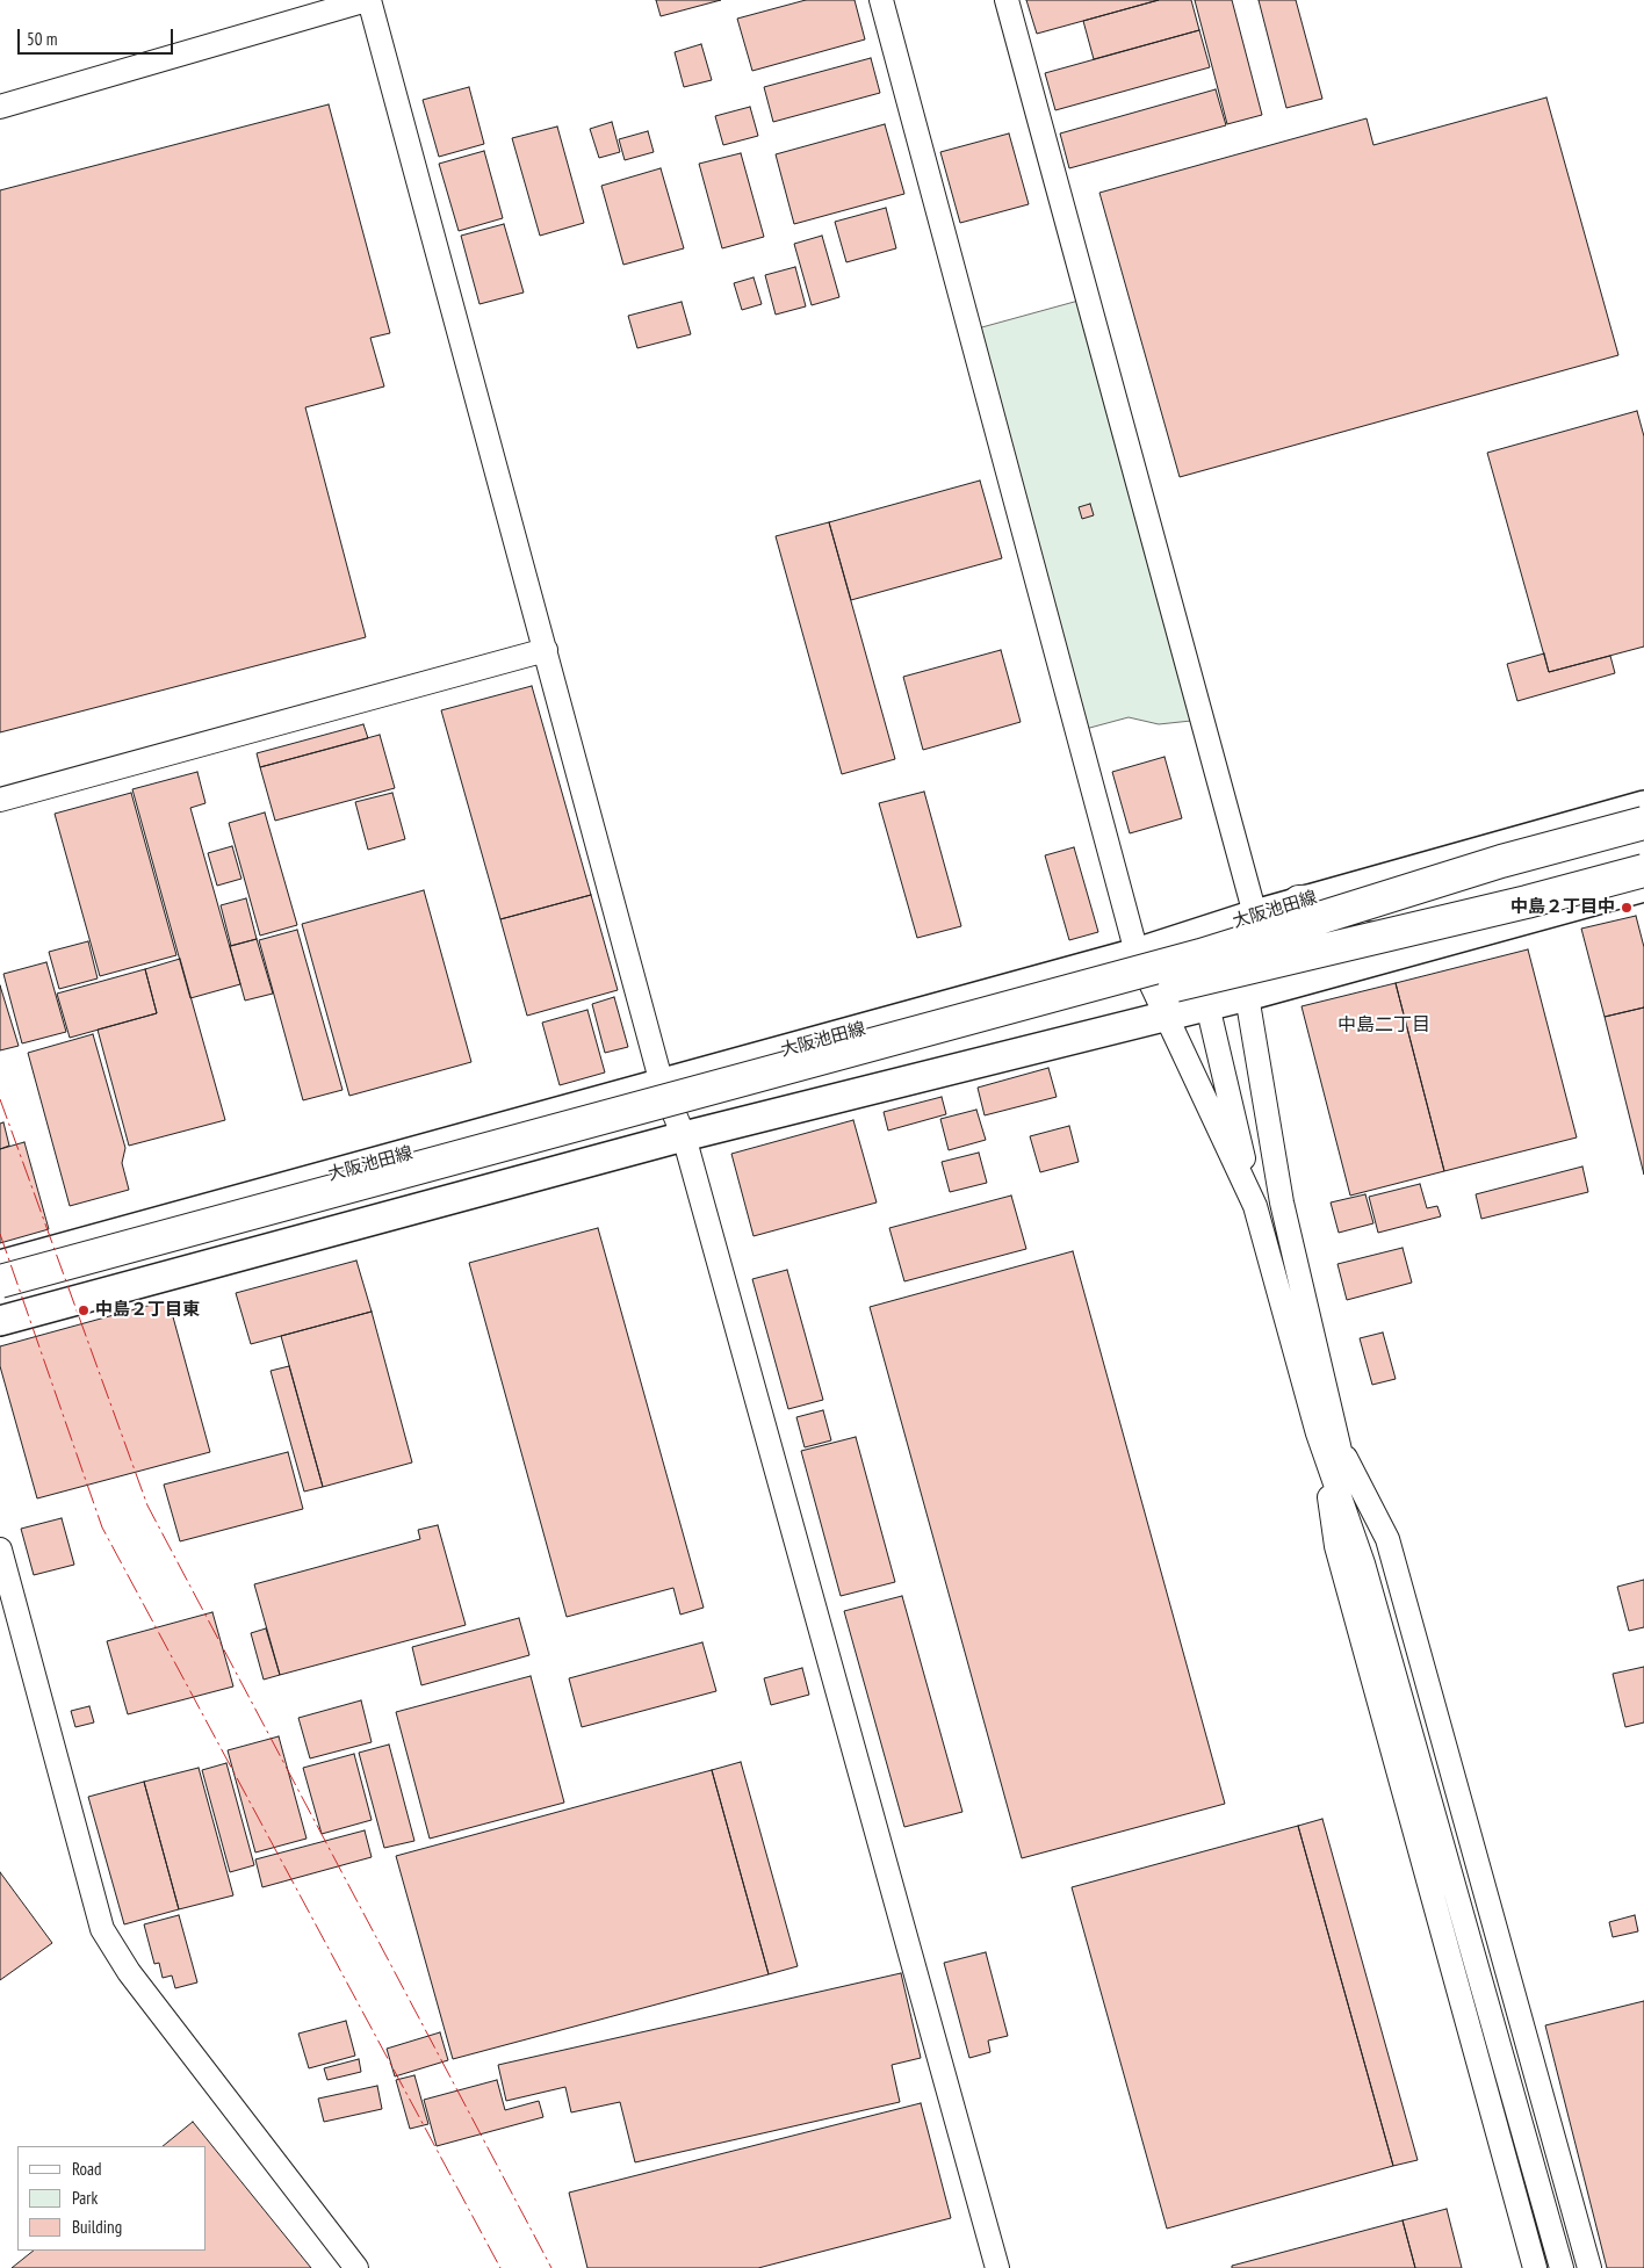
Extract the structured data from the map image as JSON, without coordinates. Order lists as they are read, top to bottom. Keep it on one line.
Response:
{"streets":{"main road":["大阪池田線"]},"districts":["中島二丁目"],"places":["中島２丁目中","中島２丁目東"],"legend":["Road","Park","Building"],"scale_bar":"50 m"}
